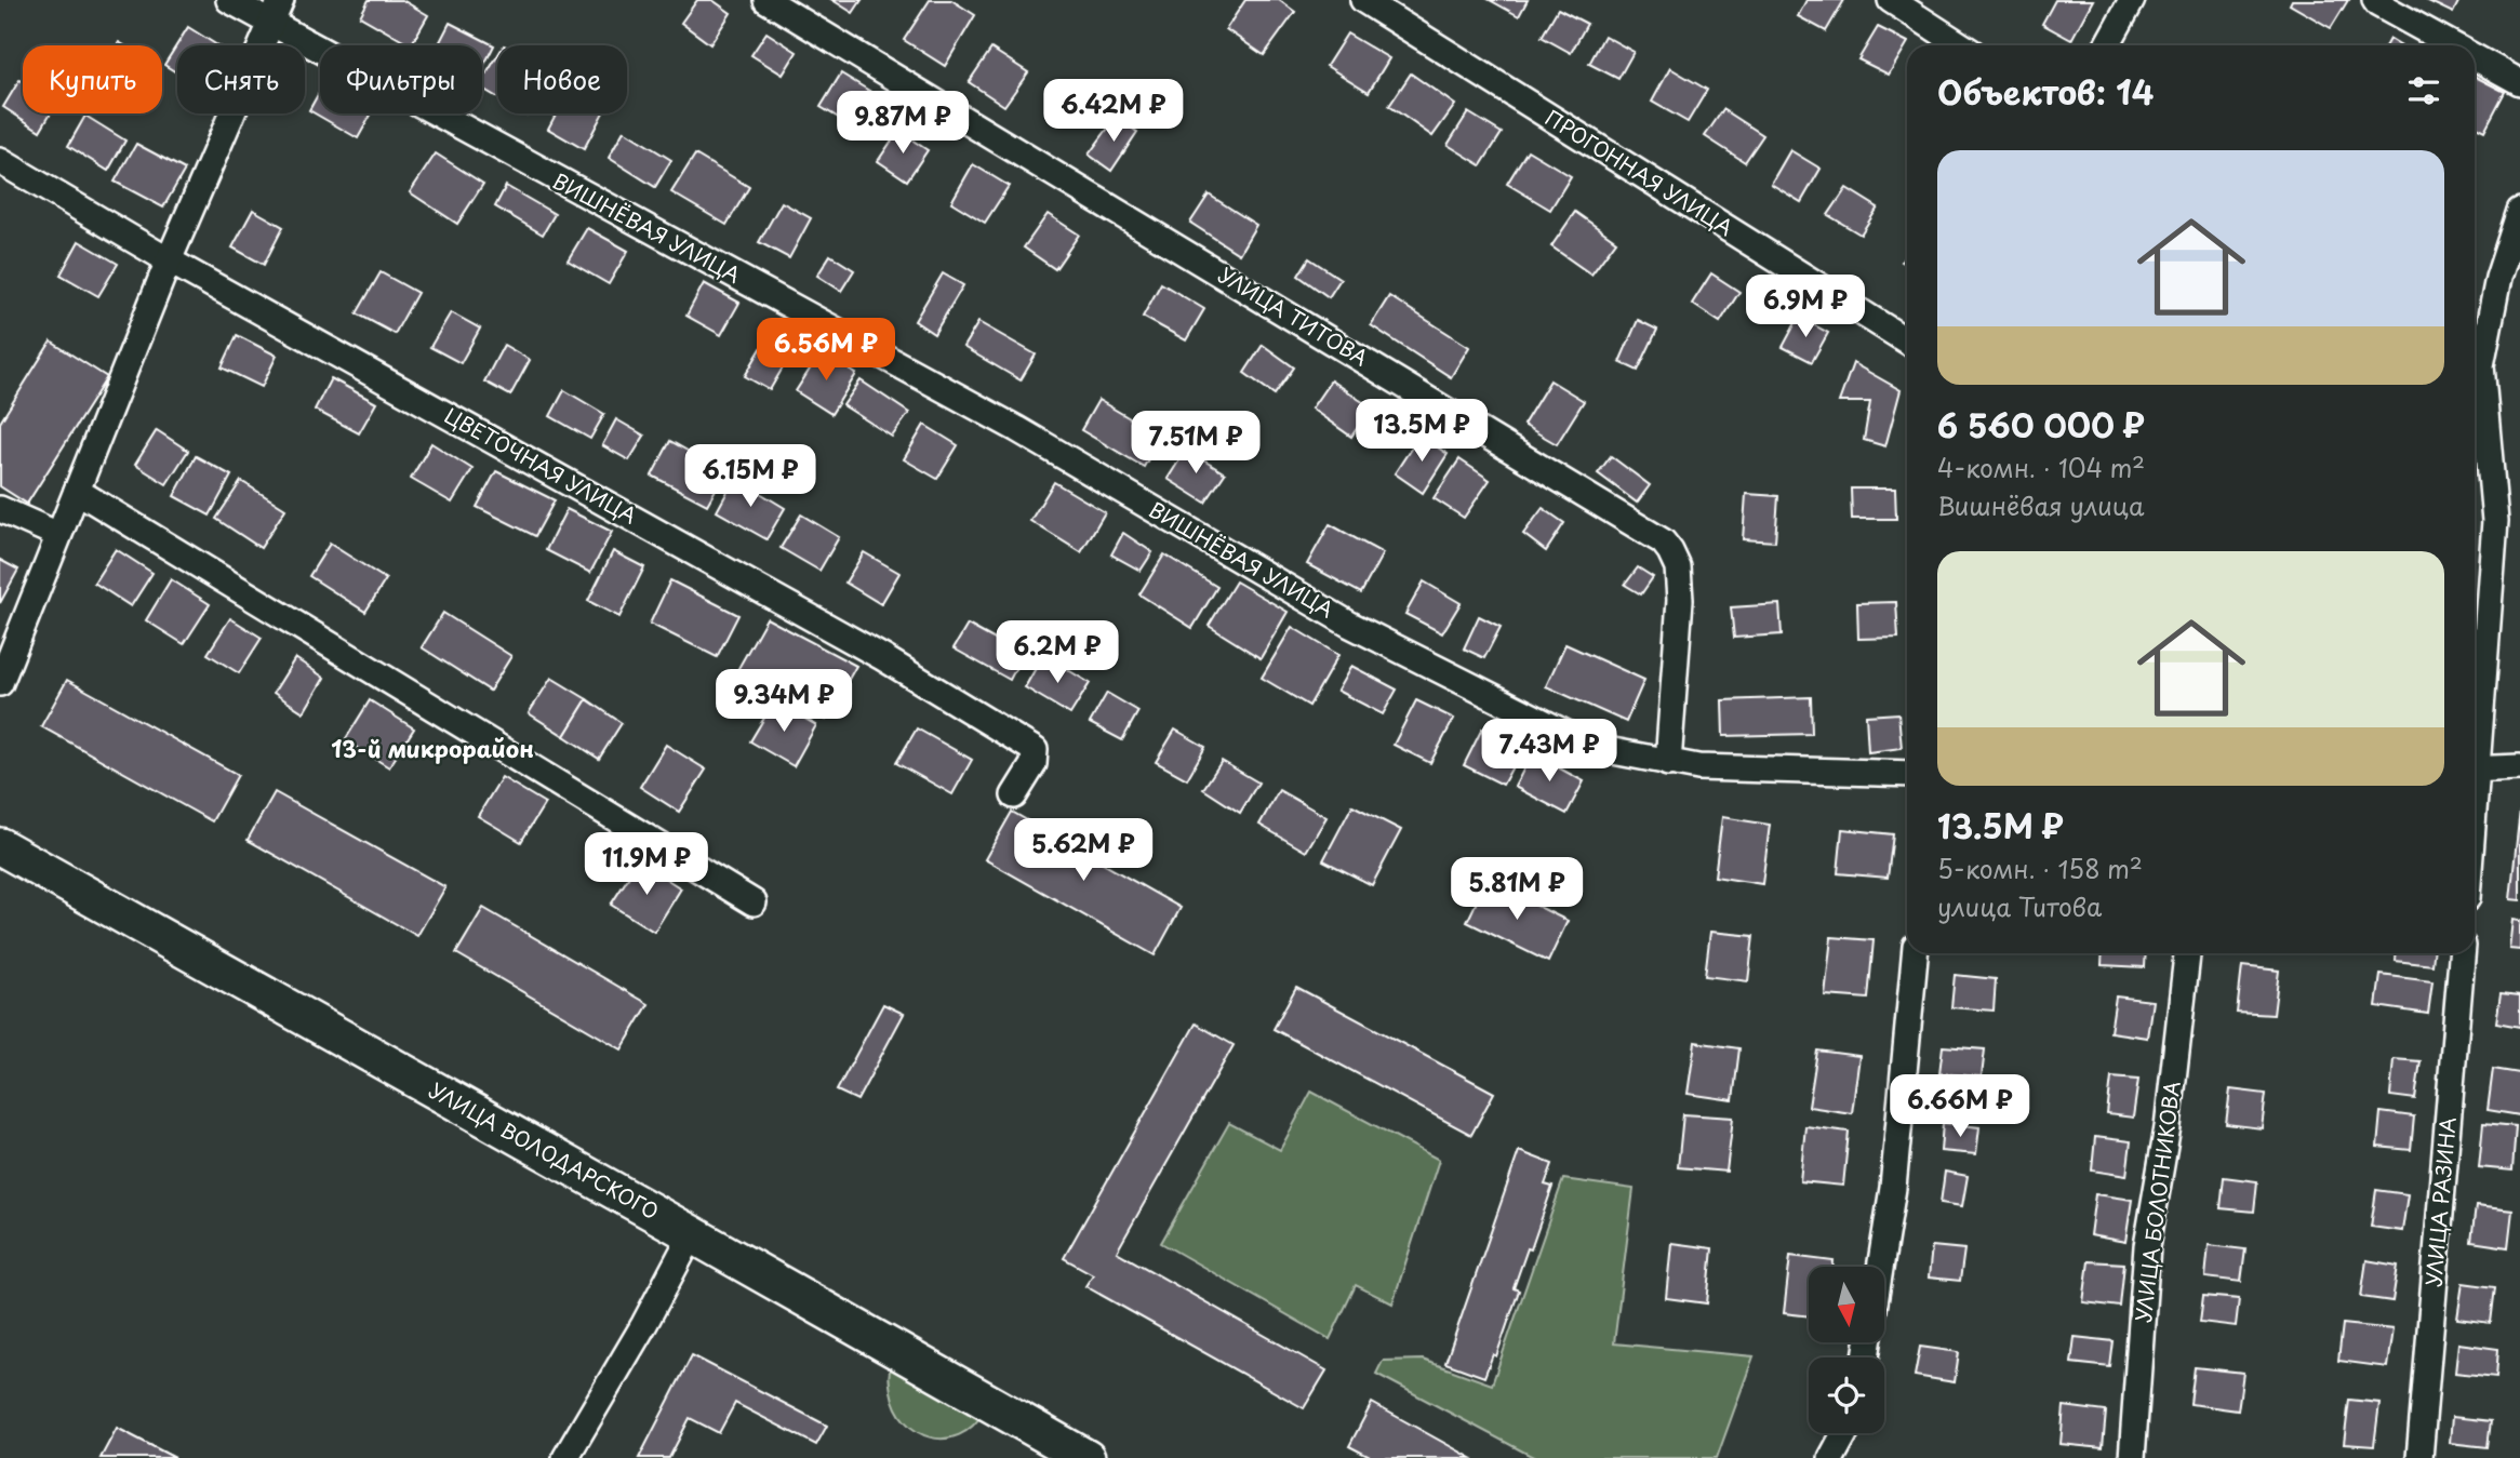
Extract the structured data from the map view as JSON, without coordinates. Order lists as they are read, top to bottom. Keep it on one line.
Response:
{"streets":{"main road":["УЛИЦА ВОЛОДАРСКОГО"],"street":["ПРОГОННАЯ УЛИЦА","ВИШНЁВАЯ УЛИЦА","УЛИЦА ТИТОВА","ЦВЕТОЧНАЯ УЛИЦА","УЛИЦА БОЛОТНИКОВА","УЛИЦА РАЗИНА"]},"crossings":[["ВИШНЁВАЯ УЛИЦА","УЛИЦА ТИТОВА"]],"districts":["13-й микрорайон"],"north":"bottom","page":{"chip":["Купить","Снять","Фильтры","Новое"],"heading":"Объектов: 14","price":["6.42M ₽","9.87M ₽","6.9M ₽","6.56M ₽","13.5M ₽","7.51M ₽","6.15M ₽","6.2M ₽","9.34M ₽","7.43M ₽","5.62M ₽","11.9M ₽","5.81M ₽","6.66M ₽"],"list":[{"name":"6 560 000 ₽","note":"4-комн. · 104 m² · Вишнёвая улица"},{"name":"13.5M ₽","note":"5-комн. · 158 m² · улица Титова"}]}}
